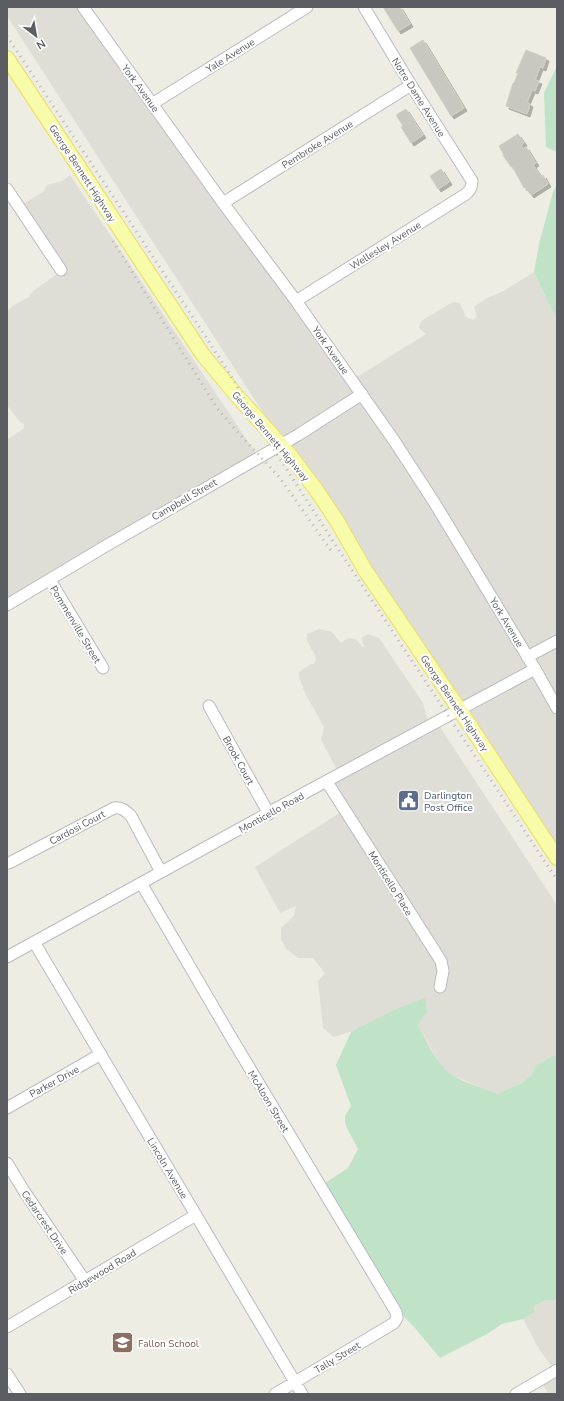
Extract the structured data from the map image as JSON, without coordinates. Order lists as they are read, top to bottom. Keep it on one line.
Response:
{"streets":{"main road":["George Bennett Highway"],"street":["Yale Avenue","York Avenue","Notre Dame Avenue","Pembroke Avenue","Wellesley Avenue","Campbell Street","Pommenville Street","Brook Court","Monticello Road","Cardosi Court","Monticello Place","Parker Drive","McAloon Street","Lincoln Avenue","Cedarcrest Drive","Ridgewood Road","Tally Street"]},"crossings":[["Yale Avenue","York Avenue"],["York Avenue","Pembroke Avenue"],["York Avenue","Wellesley Avenue"],["York Avenue","Campbell Street"],["York Avenue","Monticello Road"],["Notre Dame Avenue","Pembroke Avenue"],["Notre Dame Avenue","Wellesley Avenue"],["George Bennett Highway","Campbell Street"],["George Bennett Highway","Monticello Road"],["Campbell Street","Pommenville Street"],["Brook Court","Monticello Road"],["Monticello Road","Cardosi Court"],["Monticello Road","Monticello Place"],["Monticello Road","McAloon Street"],["Monticello Road","Lincoln Avenue"],["Parker Drive","Lincoln Avenue"],["McAloon Street","Tally Street"],["Lincoln Avenue","Ridgewood Road"],["Lincoln Avenue","Tally Street"],["Cedarcrest Drive","Ridgewood Road"]],"places":{"public building":["Darlington Post Office"],"school or university":["Fallon School"]},"north":"bottom right"}
